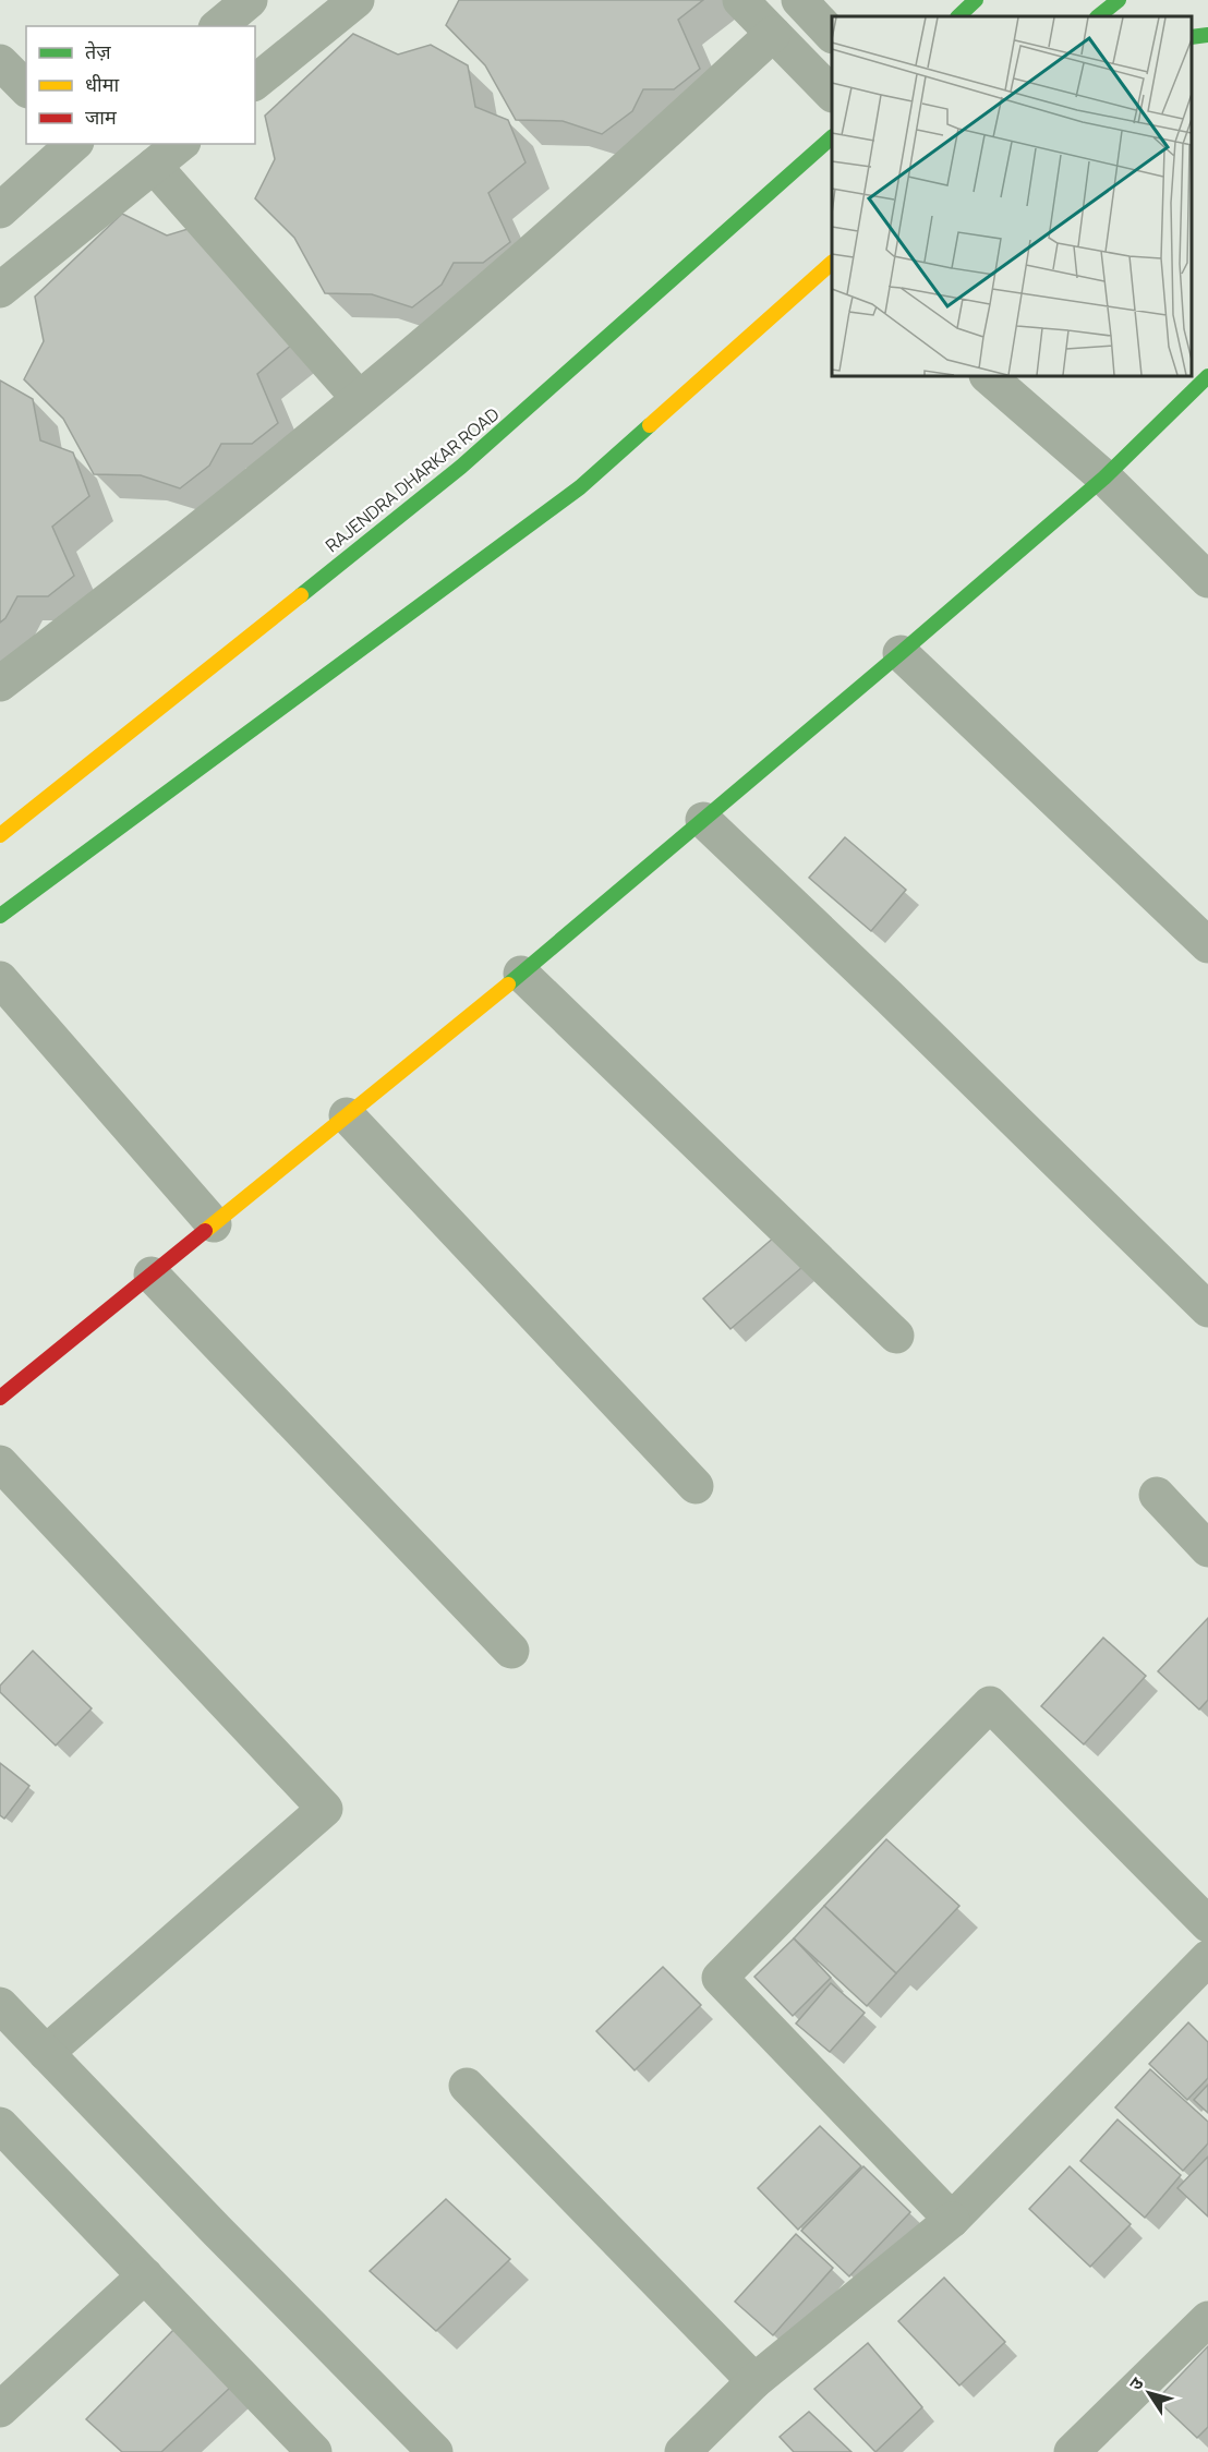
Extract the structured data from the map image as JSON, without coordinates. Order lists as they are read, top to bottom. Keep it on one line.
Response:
{"streets":{"main road":["RAJENDRA DHARKAR ROAD"]},"legend":["तेज़","धीमा","जाम"],"north":"top left"}
